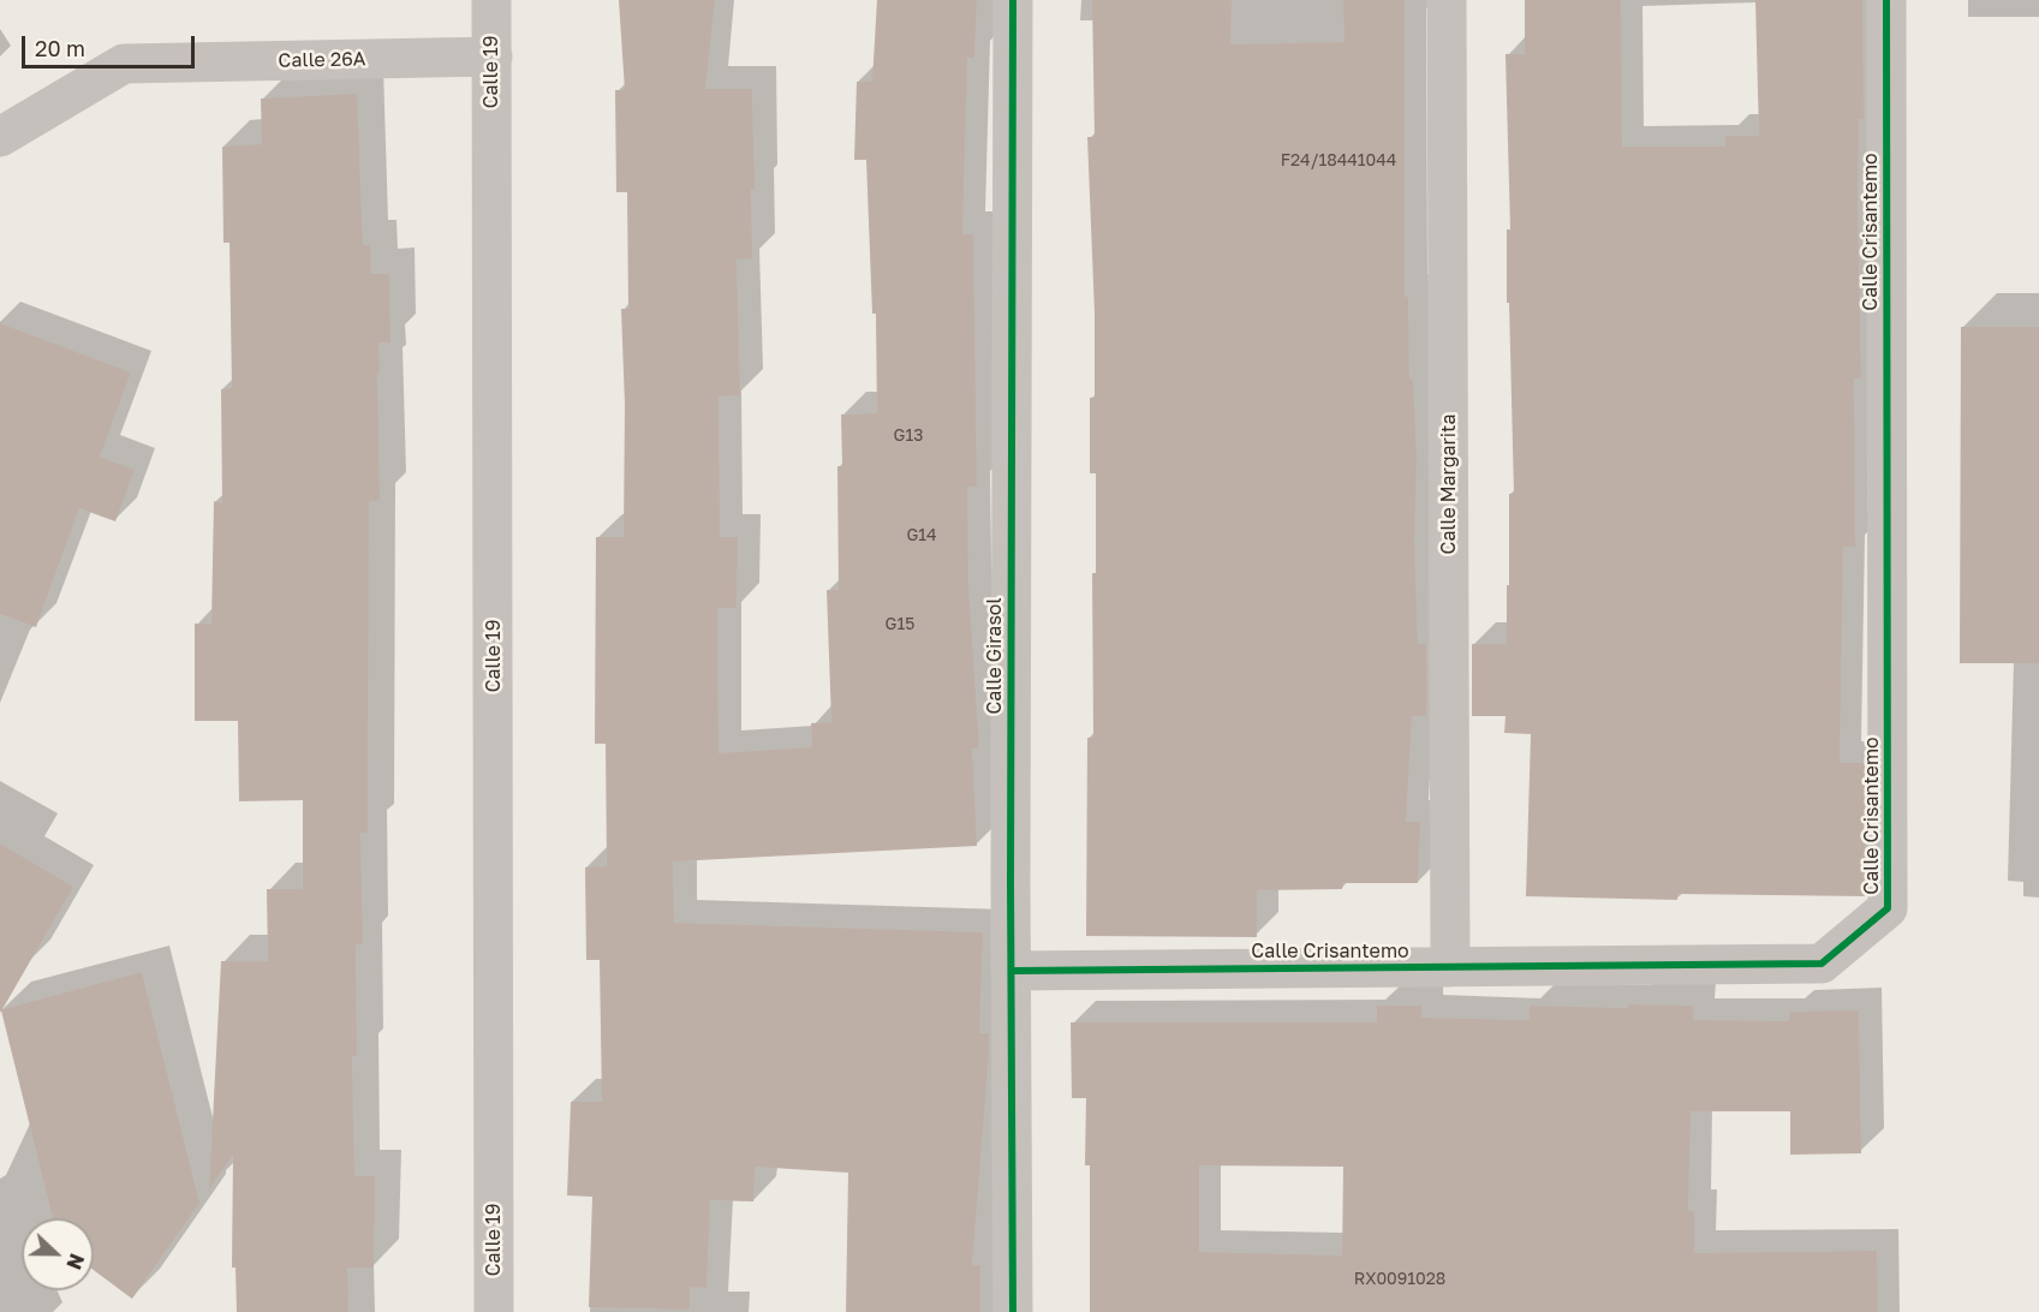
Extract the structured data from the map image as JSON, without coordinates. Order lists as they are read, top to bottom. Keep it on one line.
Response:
{"streets":{"street":["Calle 26A","Calle 19","Calle Crisantemo","Calle Margarita","Calle Girasol"]},"crossings":[["Calle 26A","Calle 19"],["Calle Crisantemo","Calle Margarita"],["Calle Crisantemo","Calle Girasol"]],"house_numbers":["F24/18441044","G13","G14","G15","RX0091028"],"scale_bar":"20 m","north":"right"}
